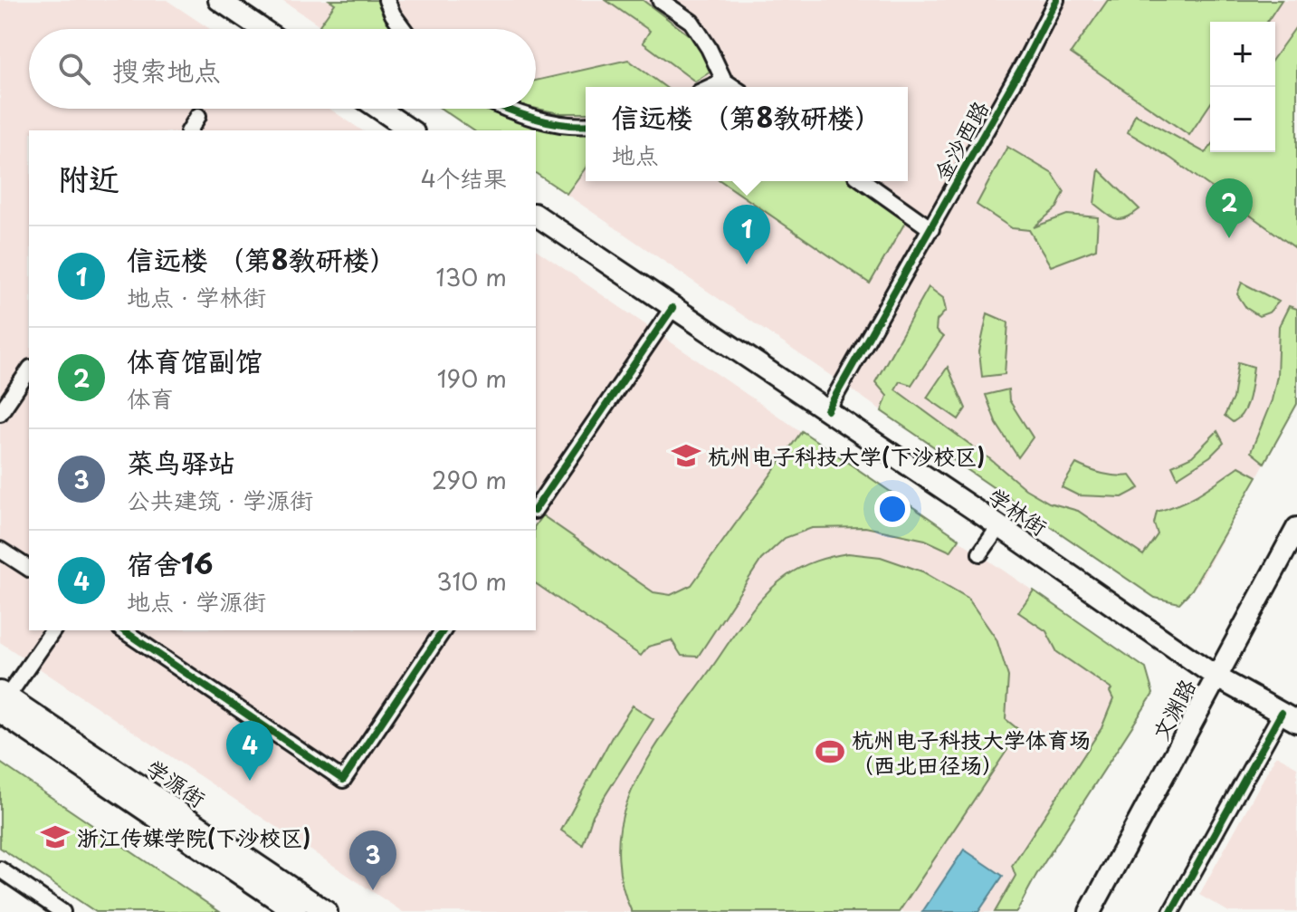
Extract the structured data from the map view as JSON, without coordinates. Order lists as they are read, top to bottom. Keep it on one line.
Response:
{"streets":{"main road":["学林街","文渊路","学源街"],"street":["金沙西路"]},"crossings":[["金沙西路","学林街"],["学林街","文渊路"]],"places":{"school or university":["杭州电子科技大学(下沙校区)","浙江传媒学院(下沙校区)"],"sports":["杭州电子科技大学体育场 （西北田径场）"]},"page":{"map_buttons":["+","−"],"search":"搜索地点","popup":["信远楼 （第8教研楼）","地点"],"heading":["附近","4个结果"],"pins":["2","1","4","3"],"list":[{"mark":"1","name":"信远楼 （第8教研楼）","note":"地点 · 学林街","value":"130 m"},{"mark":"2","name":"体育馆副馆","note":"体育","value":"190 m"},{"mark":"3","name":"菜鸟驿站","note":"公共建筑 · 学源街","value":"290 m"},{"mark":"4","name":"宿舍16","note":"地点 · 学源街","value":"310 m"}]}}
